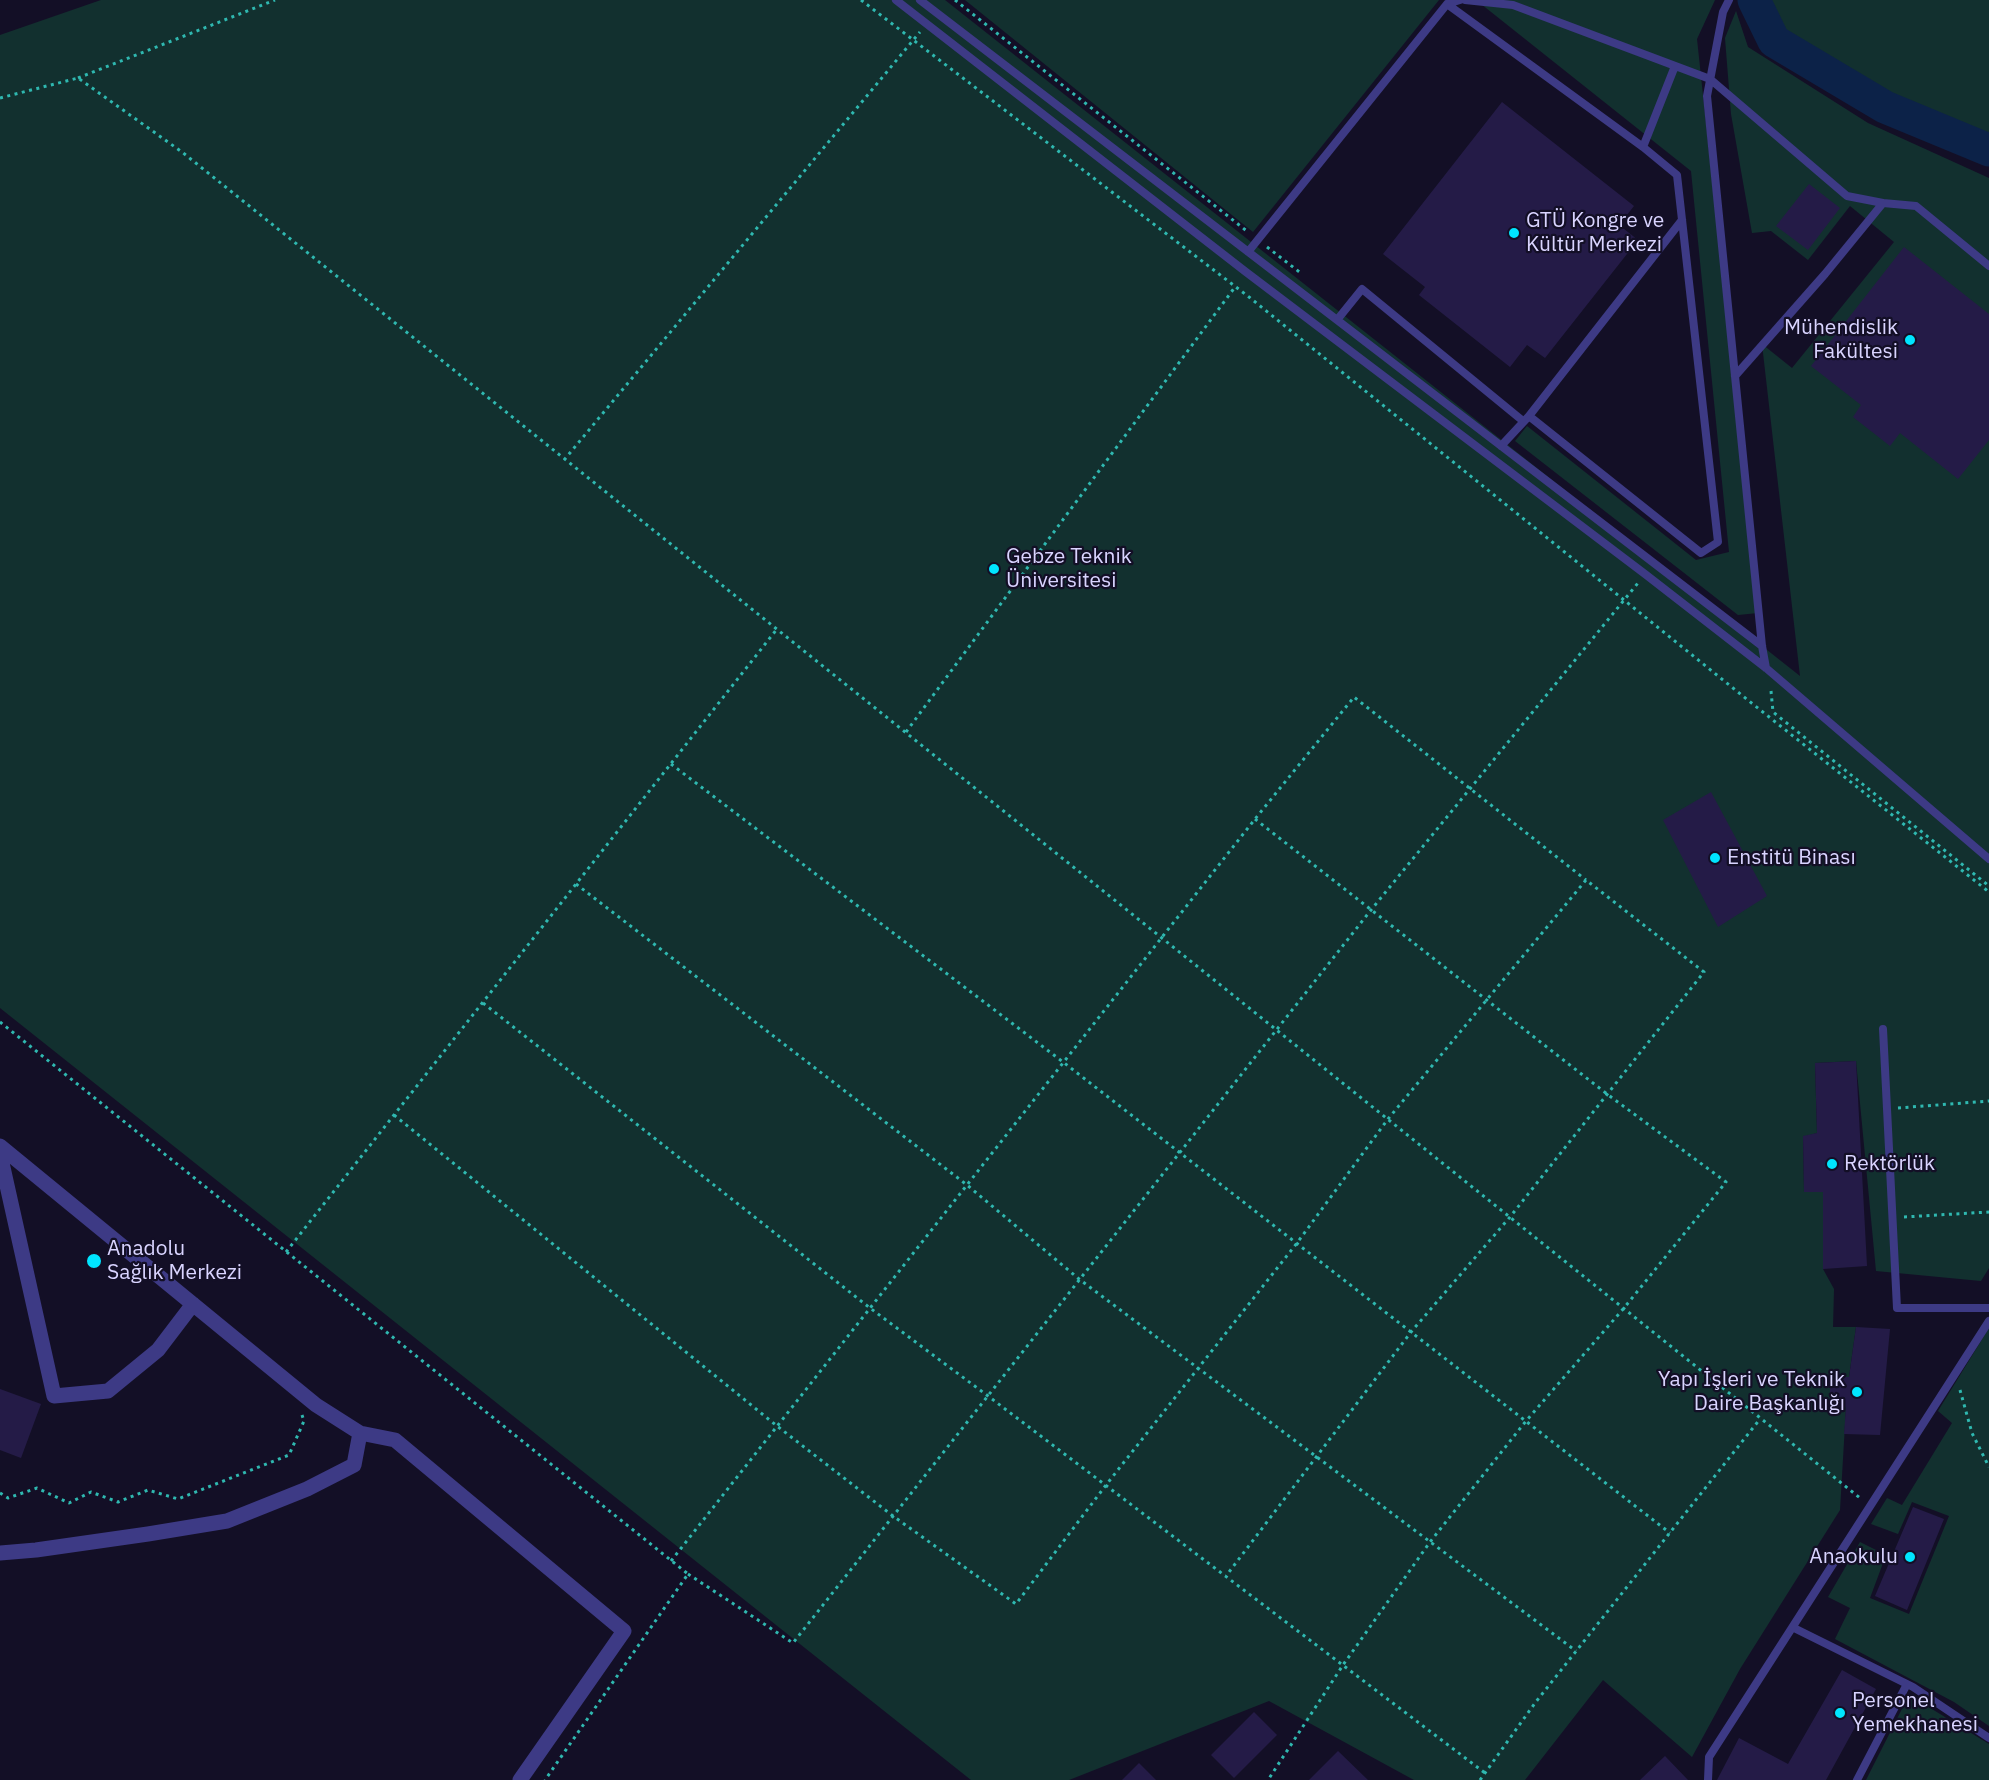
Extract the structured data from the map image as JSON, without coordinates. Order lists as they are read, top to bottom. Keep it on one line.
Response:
{"places":["GTÜ Kongre ve Kültür Merkezi","Mühendislik Fakültesi","Gebze Teknik Üniversitesi","Enstitü Binası","Rektörlük","Anadolu Sağlık Merkezi","Yapı İşleri ve Teknik Daire Başkanlığı","Anaokulu","Personel Yemekhanesi"]}
